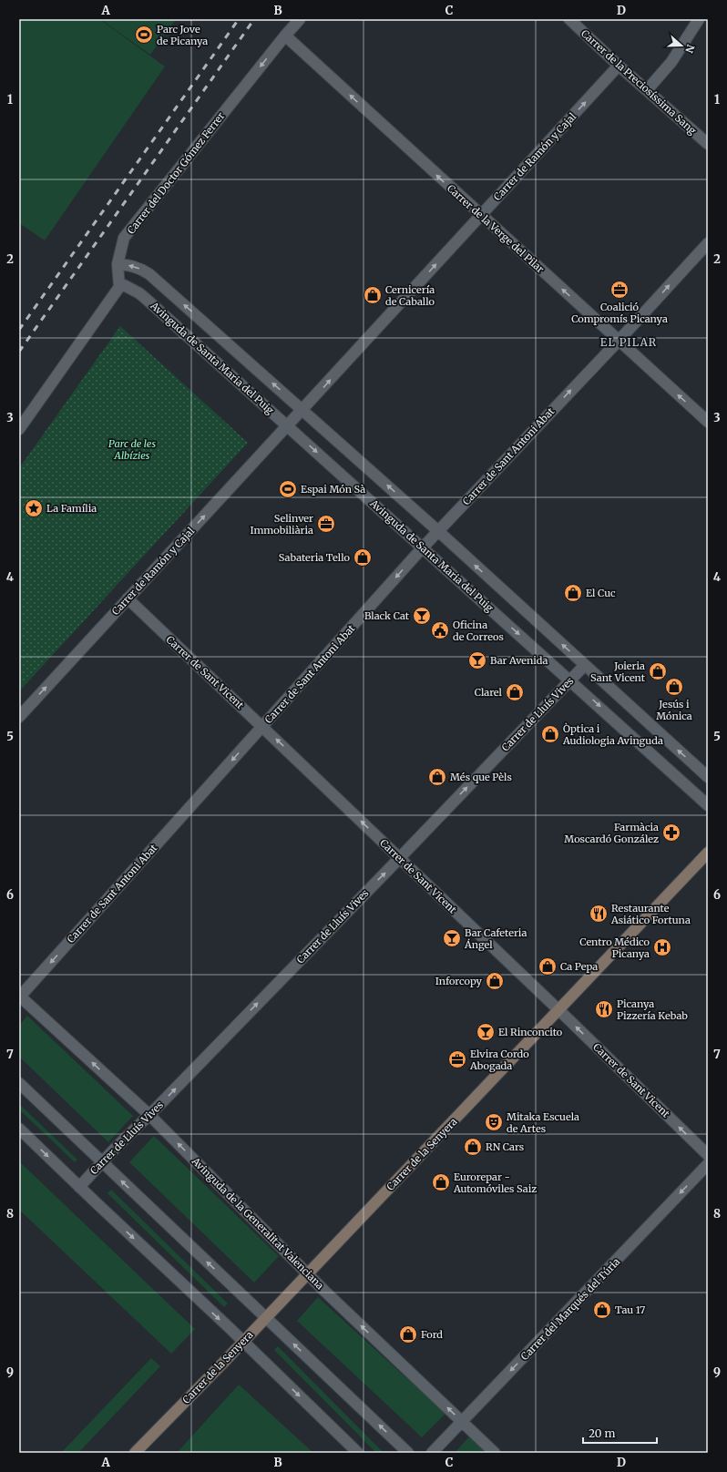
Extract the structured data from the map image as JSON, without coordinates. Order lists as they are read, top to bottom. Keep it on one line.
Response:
{"streets":{"street":["Carrer de la Preciosíssima Sang","Carrer de Ramón y Cajal","Carrer del Doctor Gómez Ferrer","Carrer de la Verge del Pilar","Avinguda de Santa Maria del Puig","Carrer de Sant Antoni Abat","Carrer de Sant Vicent","Carrer de Lluís Vives","Carrer de la Senyera","Avinguda de la Generalitat Valenciana","Carrer del Marqués del Túria"]},"crossings":[["Carrer de la Preciosíssima Sang","Carrer de Ramón y Cajal"],["Carrer de Ramón y Cajal","Carrer de la Verge del Pilar"],["Carrer de Ramón y Cajal","Avinguda de Santa Maria del Puig"],["Carrer de Ramón y Cajal","Carrer de Sant Vicent"],["Carrer del Doctor Gómez Ferrer","Carrer de la Verge del Pilar"],["Carrer del Doctor Gómez Ferrer","Avinguda de Santa Maria del Puig"],["Carrer de la Verge del Pilar","Carrer de Sant Antoni Abat"],["Avinguda de Santa Maria del Puig","Carrer de Sant Antoni Abat"],["Avinguda de Santa Maria del Puig","Carrer de Lluís Vives"],["Carrer de Sant Antoni Abat","Carrer de Sant Vicent"],["Carrer de Sant Antoni Abat","Avinguda de la Generalitat Valenciana"],["Carrer de Sant Vicent","Carrer de Lluís Vives"],["Carrer de Sant Vicent","Carrer de la Senyera"],["Carrer de Lluís Vives","Avinguda de la Generalitat Valenciana"],["Carrer de la Senyera","Avinguda de la Generalitat Valenciana"],["Avinguda de la Generalitat Valenciana","Carrer del Marqués del Túria"]],"one_way":["Carrer de Ramón y Cajal","Carrer del Doctor Gómez Ferrer","Carrer de la Verge del Pilar","Carrer de Sant Vicent","Carrer de Lluís Vives","Carrer del Marqués del Túria"],"districts":["EL PILAR"],"parks":["Parc de les Albízies"],"places":{"sports":["Parc Jove de Picanya","Espai Món Sà"],"office":["Coalició Compromís Picanya","Selinver Immobiliària","Elvira Cordo Abogada"],"shop":["Cernicería de Caballo","Sabateria Tello","El Cuc","Joieria Sant Vicent","Jesús i Mónica","Clarel","Òptica i Audiologia Avinguda","Més que Pèls","Ca Pepa","Inforcopy","RN Cars","Eurorepar - Automóviles Saiz","Tau 17","Ford"],"place":["La Família"],"bar":["Black Cat","Bar Avenida","Bar Cafeteria Ángel","El Rinconcito"],"public building":["Oficina de Correos"],"pharmacy":["Farmàcia Moscardó González"],"restaurant":["Restaurante Asiático Fortuna","Picanya Pizzería Kebab"],"hospital":["Centro Médico Picanya"],"theatre":["Mitaka Escuela de Artes"]},"scale_bar":"20 m","north":"right","grid":{"columns":["A","B","C","D"],"rows":["1","2","3","4","5","6","7","8","9"]}}
